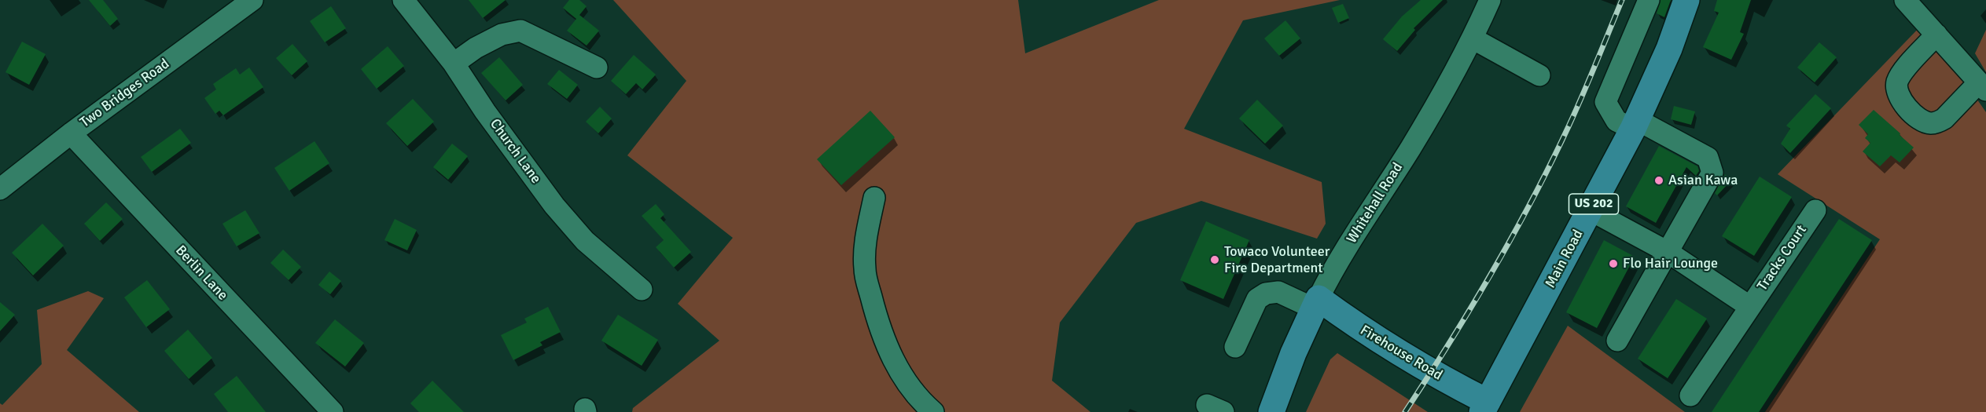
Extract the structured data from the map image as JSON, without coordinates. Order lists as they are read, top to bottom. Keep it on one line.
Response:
{"streets":{"main road":["Whitehall Road","US 202","Main Road","Firehouse Road"],"street":["Two Bridges Road","Church Lane","Tracks Court","Berlin Lane"]},"crossings":[["Two Bridges Road","Berlin Lane"],["Whitehall Road","Firehouse Road"],["Tracks Court","Main Road"],["Main Road","Firehouse Road"]],"places":["Asian Kawa","Towaco Volunteer Fire Department","Flo Hair Lounge"]}
